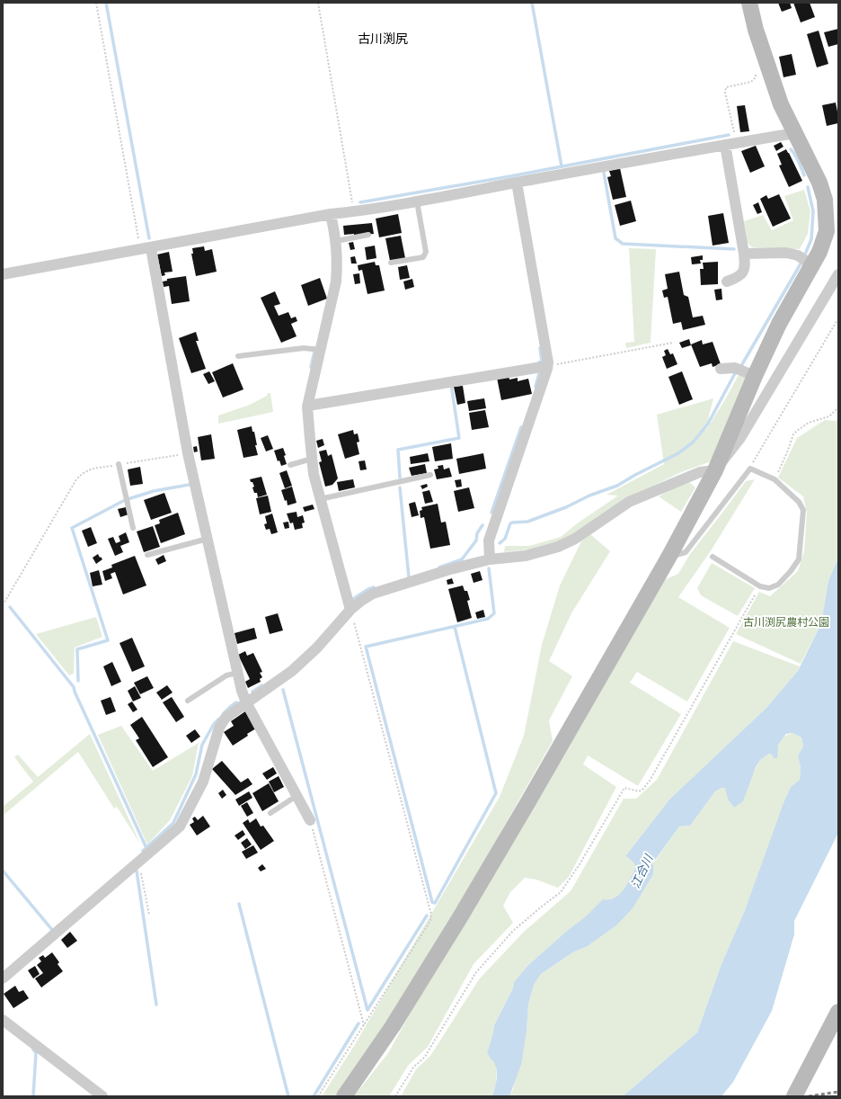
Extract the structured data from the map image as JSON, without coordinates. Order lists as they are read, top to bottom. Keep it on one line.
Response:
{"districts":["古川渕尻"],"water":["江合川"],"parks":["古川渕尻農村公園"]}
